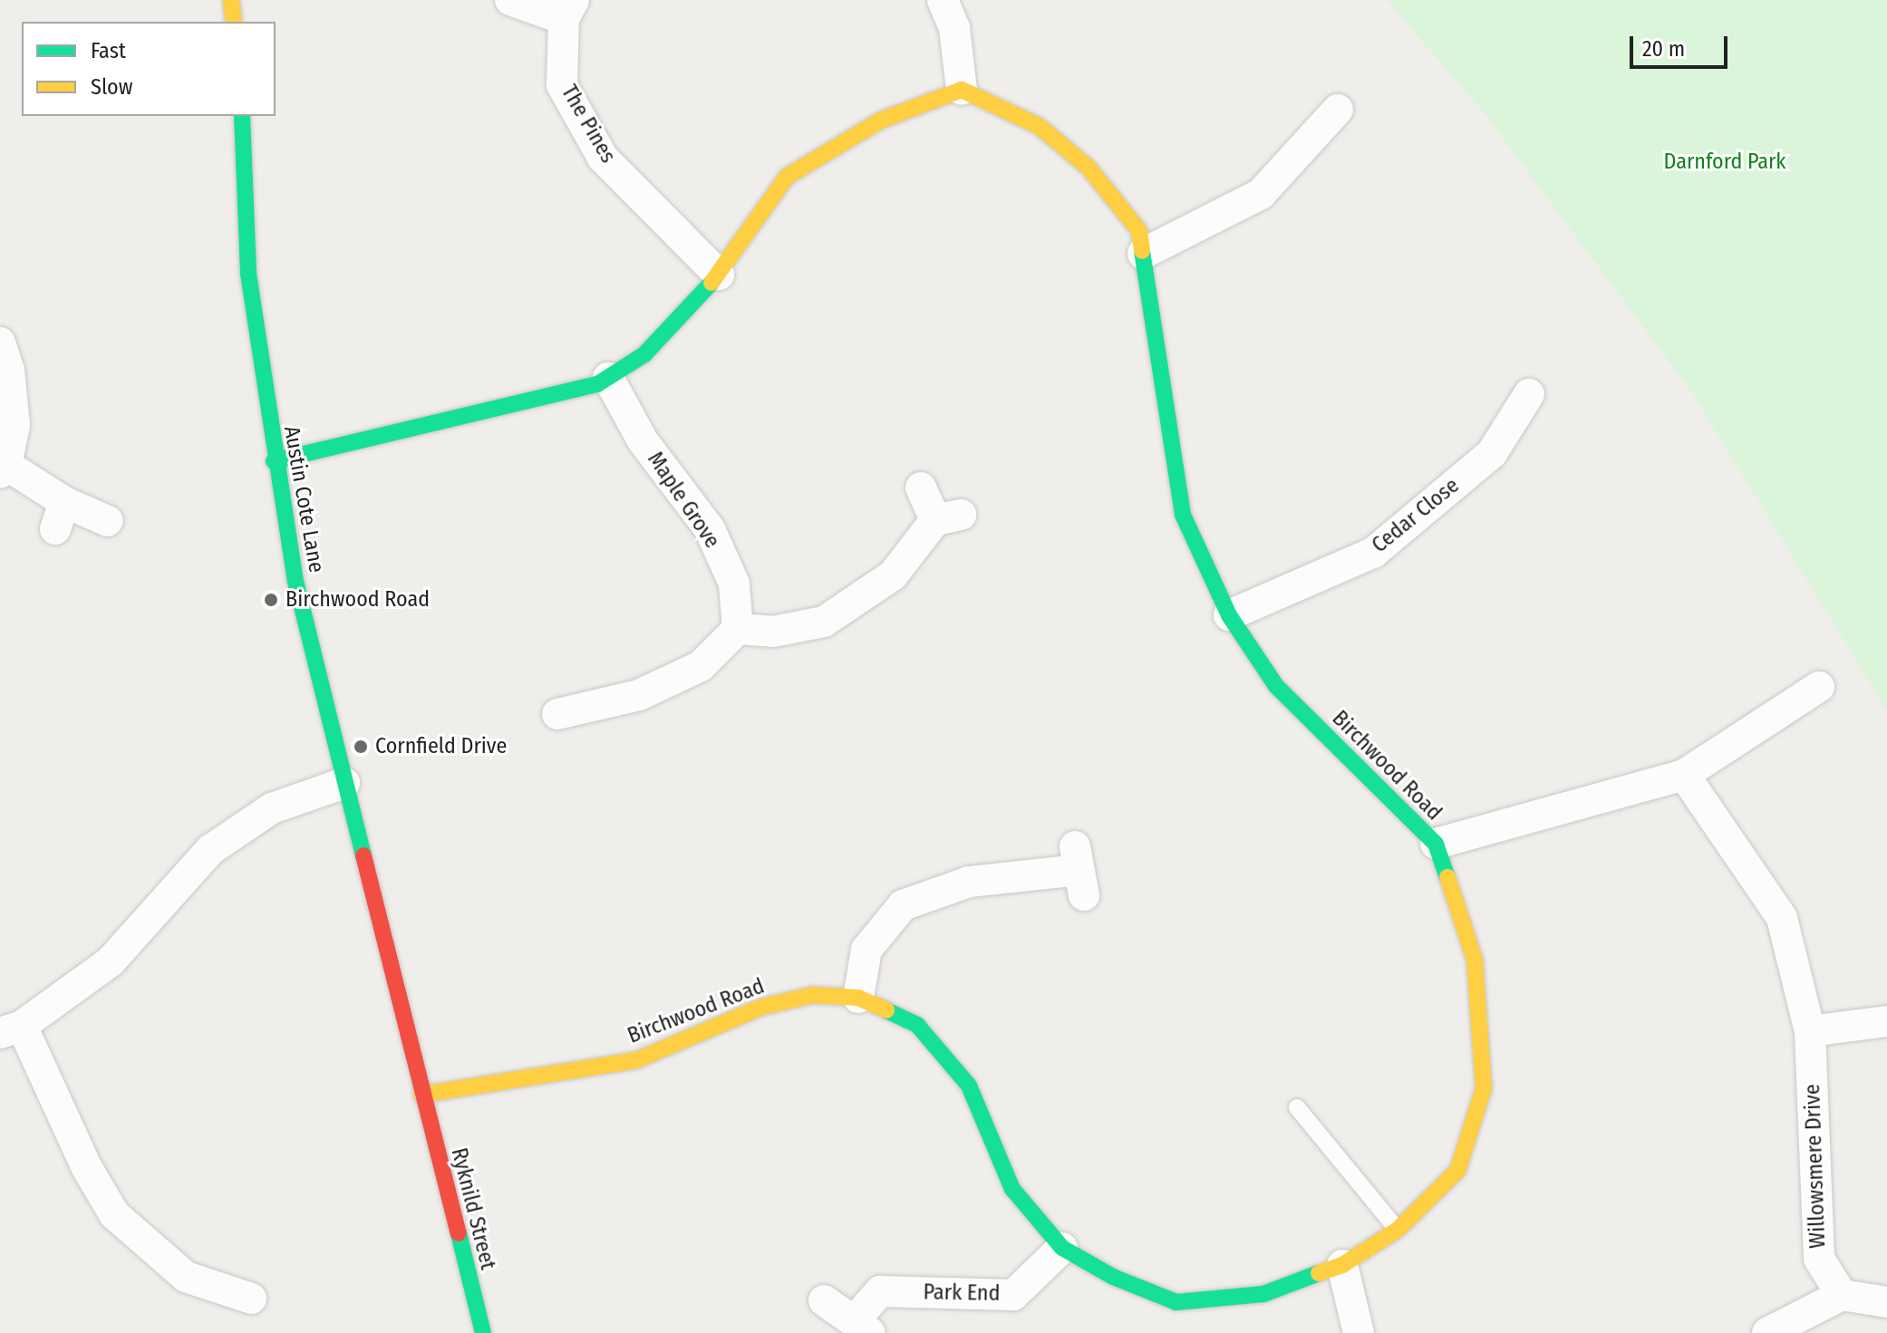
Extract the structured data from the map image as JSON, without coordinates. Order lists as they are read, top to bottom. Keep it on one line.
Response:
{"streets":{"street":["The Pines","Austin Cote Lane","Maple Grove","Cedar Close","Birchwood Road","Willowsmere Drive","Ryknild Street","Park End"]},"crossings":[["Austin Cote Lane","Birchwood Road"],["Austin Cote Lane","Ryknild Street"],["Cedar Close","Birchwood Road"],["Birchwood Road","Ryknild Street"],["Birchwood Road","Park End"]],"parks":["Darnford Park"],"places":["Birchwood Road","Cornfield Drive"],"legend":["Fast","Slow"],"scale_bar":"20 m"}
